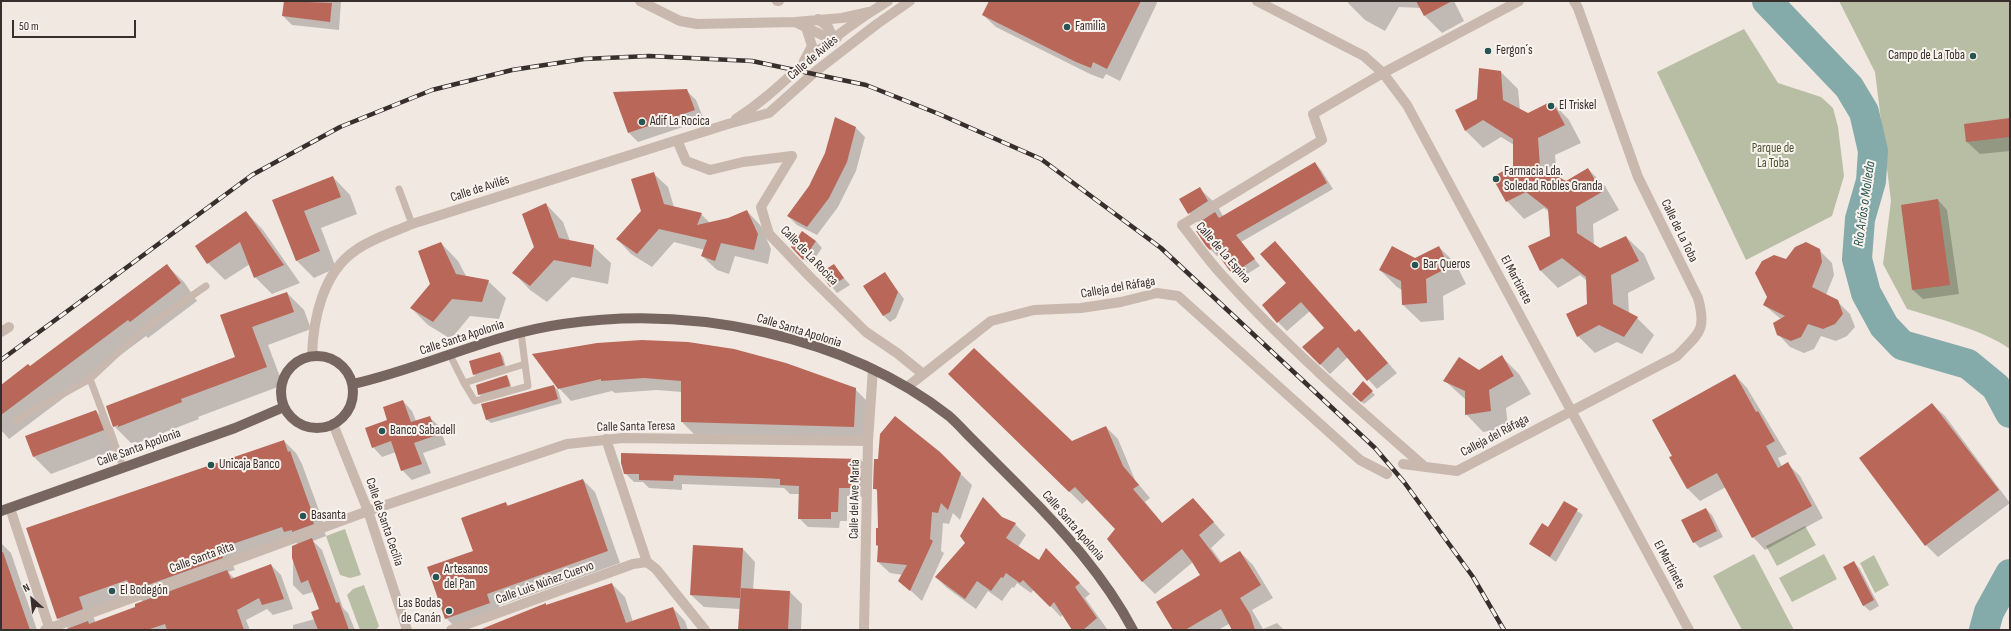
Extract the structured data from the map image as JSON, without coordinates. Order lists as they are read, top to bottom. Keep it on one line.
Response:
{"streets":{"main road":["Calle Santa Apolonia"],"street":["Calle de Avilés","Calle de La Toba","Calle de La Espina","Calle de La Rocica","El Martinete","Calleja del Ráfaga","Calle Santa Teresa","Calle del Ave María","Calle de Santa Cecilia","Calle Santa Rita","Calle Luis Núñez Cuervo"]},"crossings":[["Calle de Avilés","Calle de La Rocica"],["Calle de Avilés","Calle Santa Apolonia"],["Calle de Avilés","Calle de Santa Cecilia"],["Calle de La Toba","El Martinete"],["Calle de La Toba","Calleja del Ráfaga"],["Calle de La Espina","El Martinete"],["Calle de La Espina","Calleja del Ráfaga"],["Calle de La Rocica","Calleja del Ráfaga"],["El Martinete","Calleja del Ráfaga"],["Calleja del Ráfaga","Calle Santa Apolonia"],["Calle Santa Apolonia","Calle del Ave María"],["Calle Santa Apolonia","Calle de Santa Cecilia"],["Calle Santa Teresa","Calle del Ave María"],["Calle Santa Teresa","Calle de Santa Cecilia"],["Calle Santa Teresa","Calle Santa Rita"],["Calle de Santa Cecilia","Calle Santa Rita"]],"water":["Río Arlós o Molleda"],"parks":["Parque de La Toba"],"places":["Familia","Fergon´s","Campo de La Toba","El Triskel","Adif La Rocica","Farmacia Lda. Soledad Robles Granda","Bar Queros","Banco Sabadell","Unicaja Banco","Basanta","Artesanos del Pan","El Bodegón","Las Bodas de Canán"],"scale_bar":"50 m","north":"top left"}
